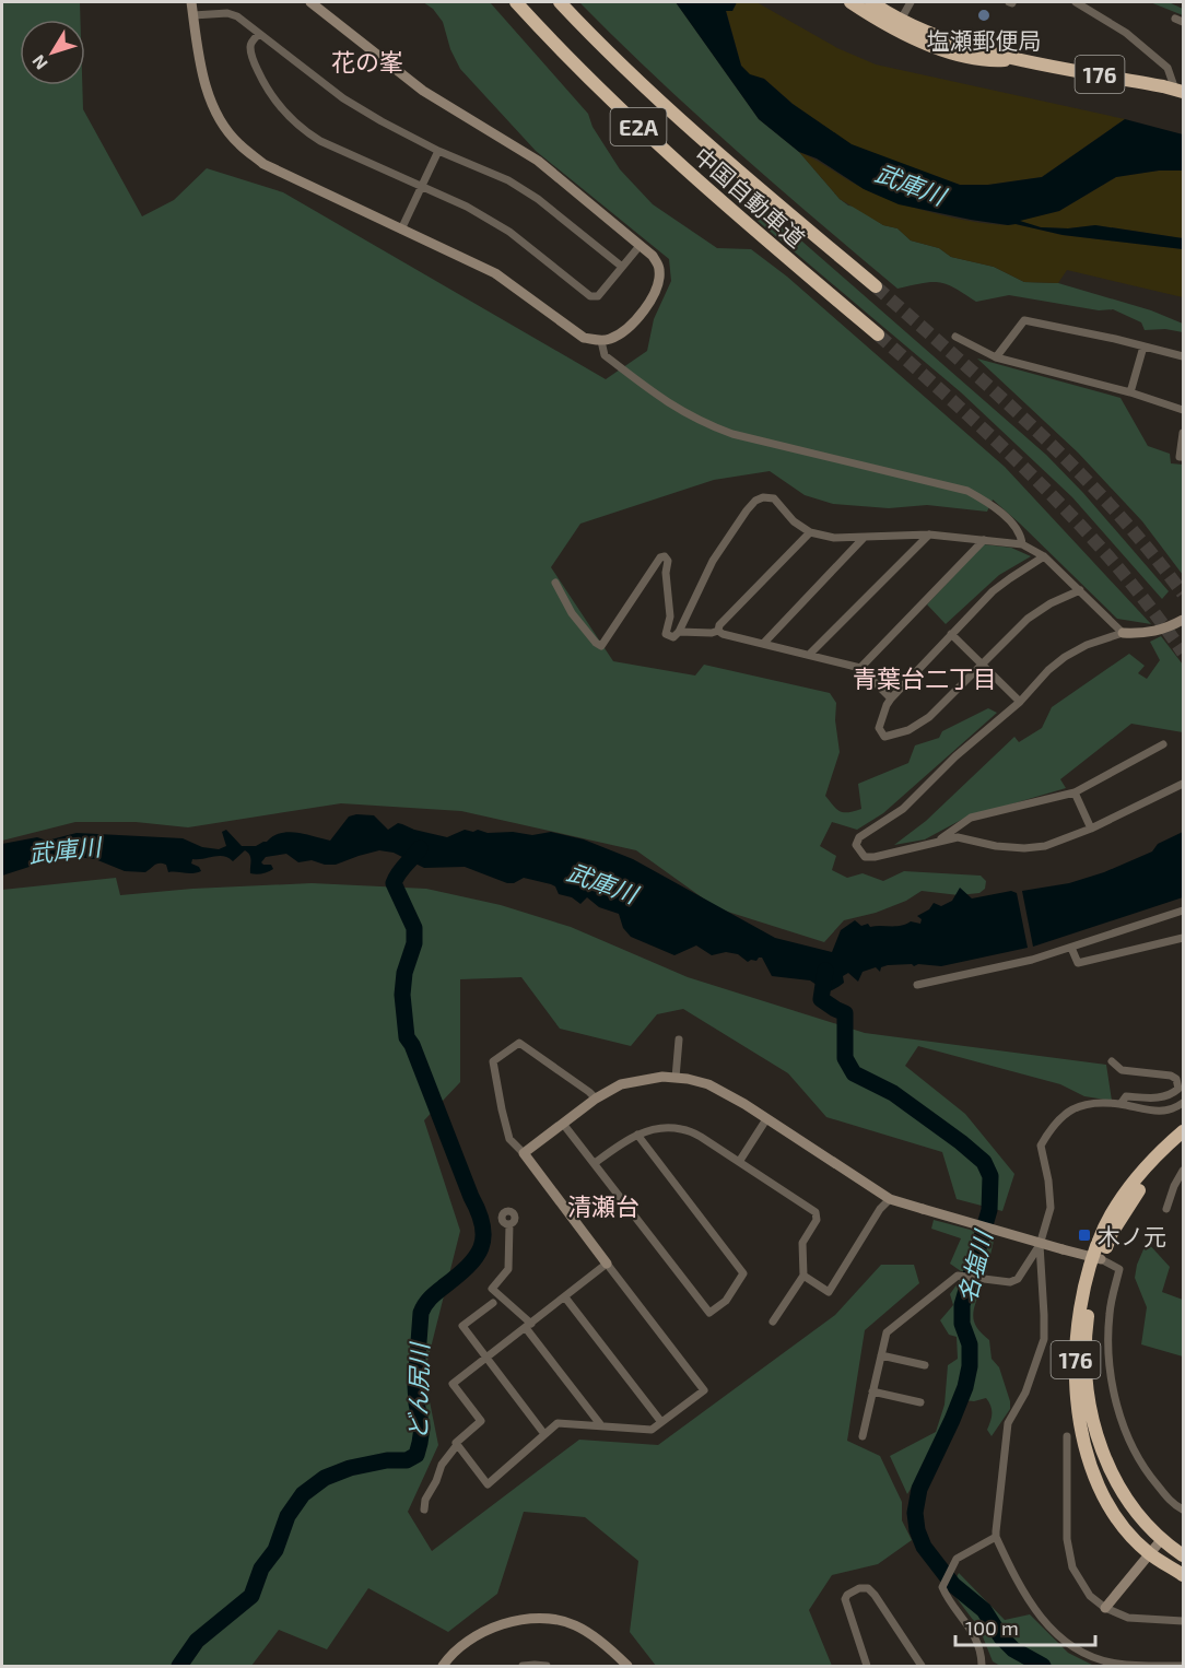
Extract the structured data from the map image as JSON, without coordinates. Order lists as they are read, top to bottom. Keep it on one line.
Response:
{"streets":{"highway":["176","E2A","中国自動車道"]},"districts":["花の峯","青葉台二丁目","清瀬台"],"water":["武庫川","名塩川","どん尻川"],"places":{"other":["塩瀬郵便局"],"transit":["木ノ元"]},"scale_bar":"100 m","north":"bottom left"}
